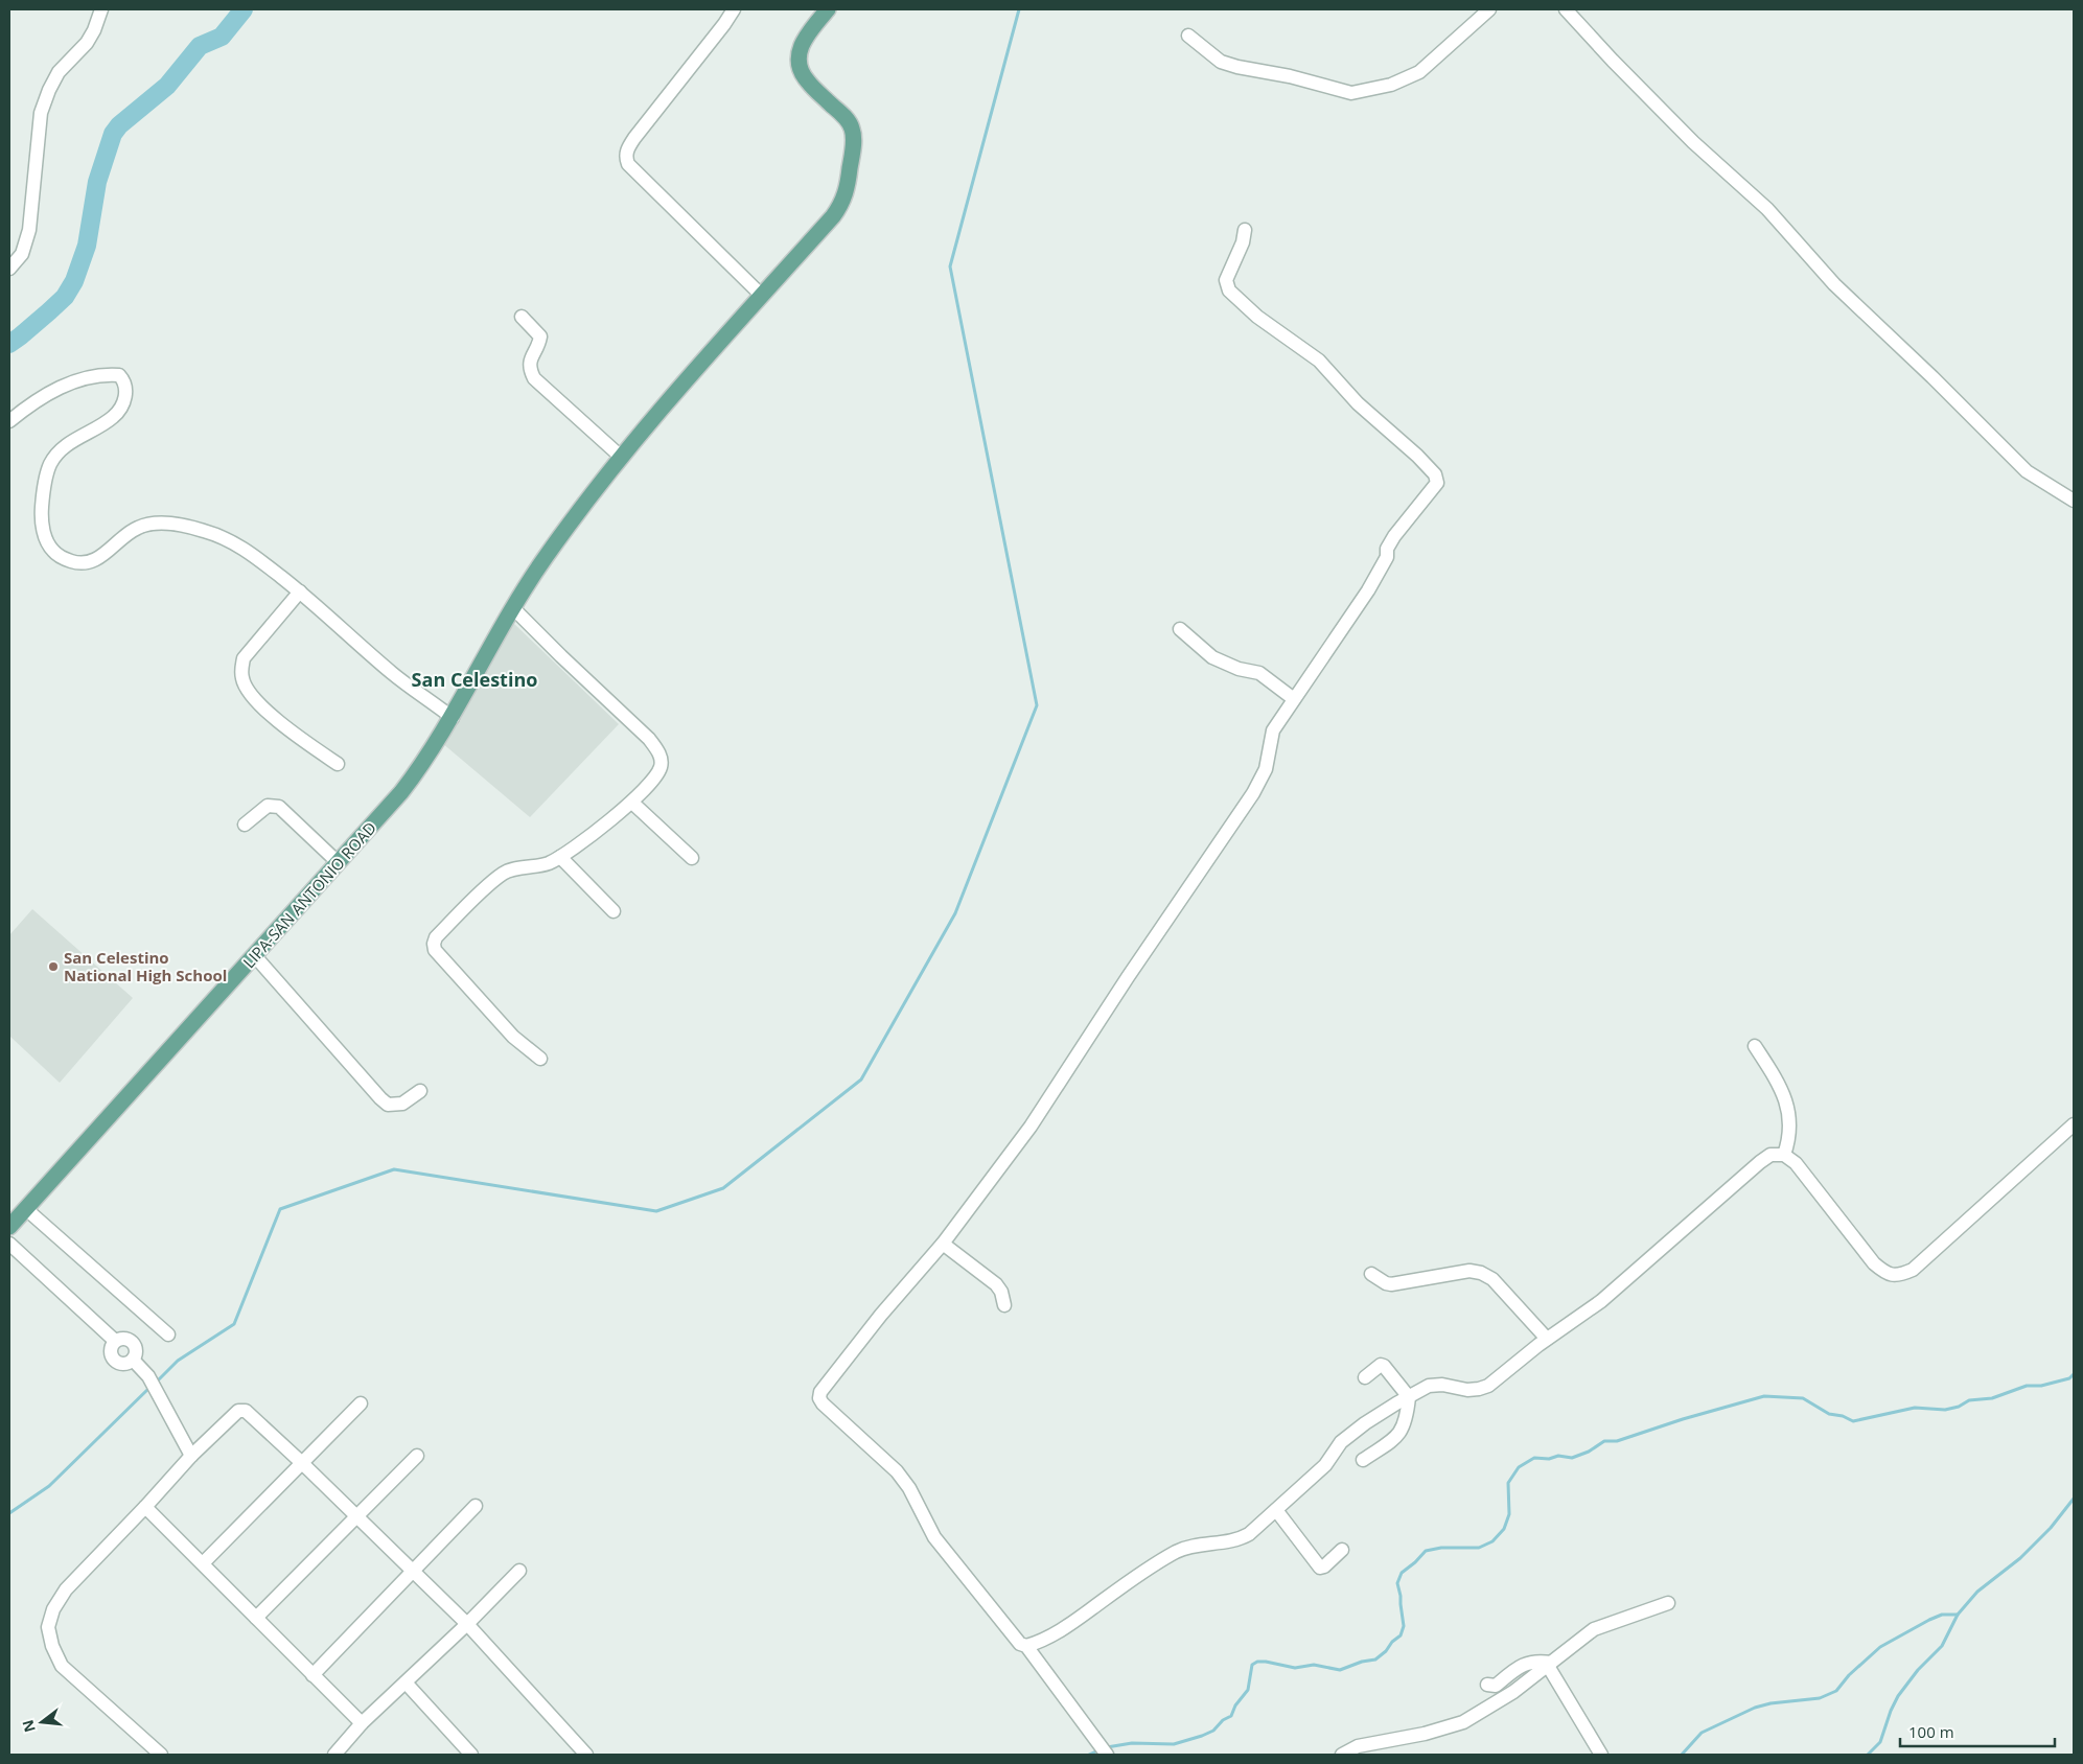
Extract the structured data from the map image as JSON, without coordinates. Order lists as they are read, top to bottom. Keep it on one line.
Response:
{"streets":{"main road":["LIPA-SAN ANTONIO ROAD"]},"districts":["San Celestino"],"places":["San Celestino National High School"],"scale_bar":"100 m","north":"left"}
